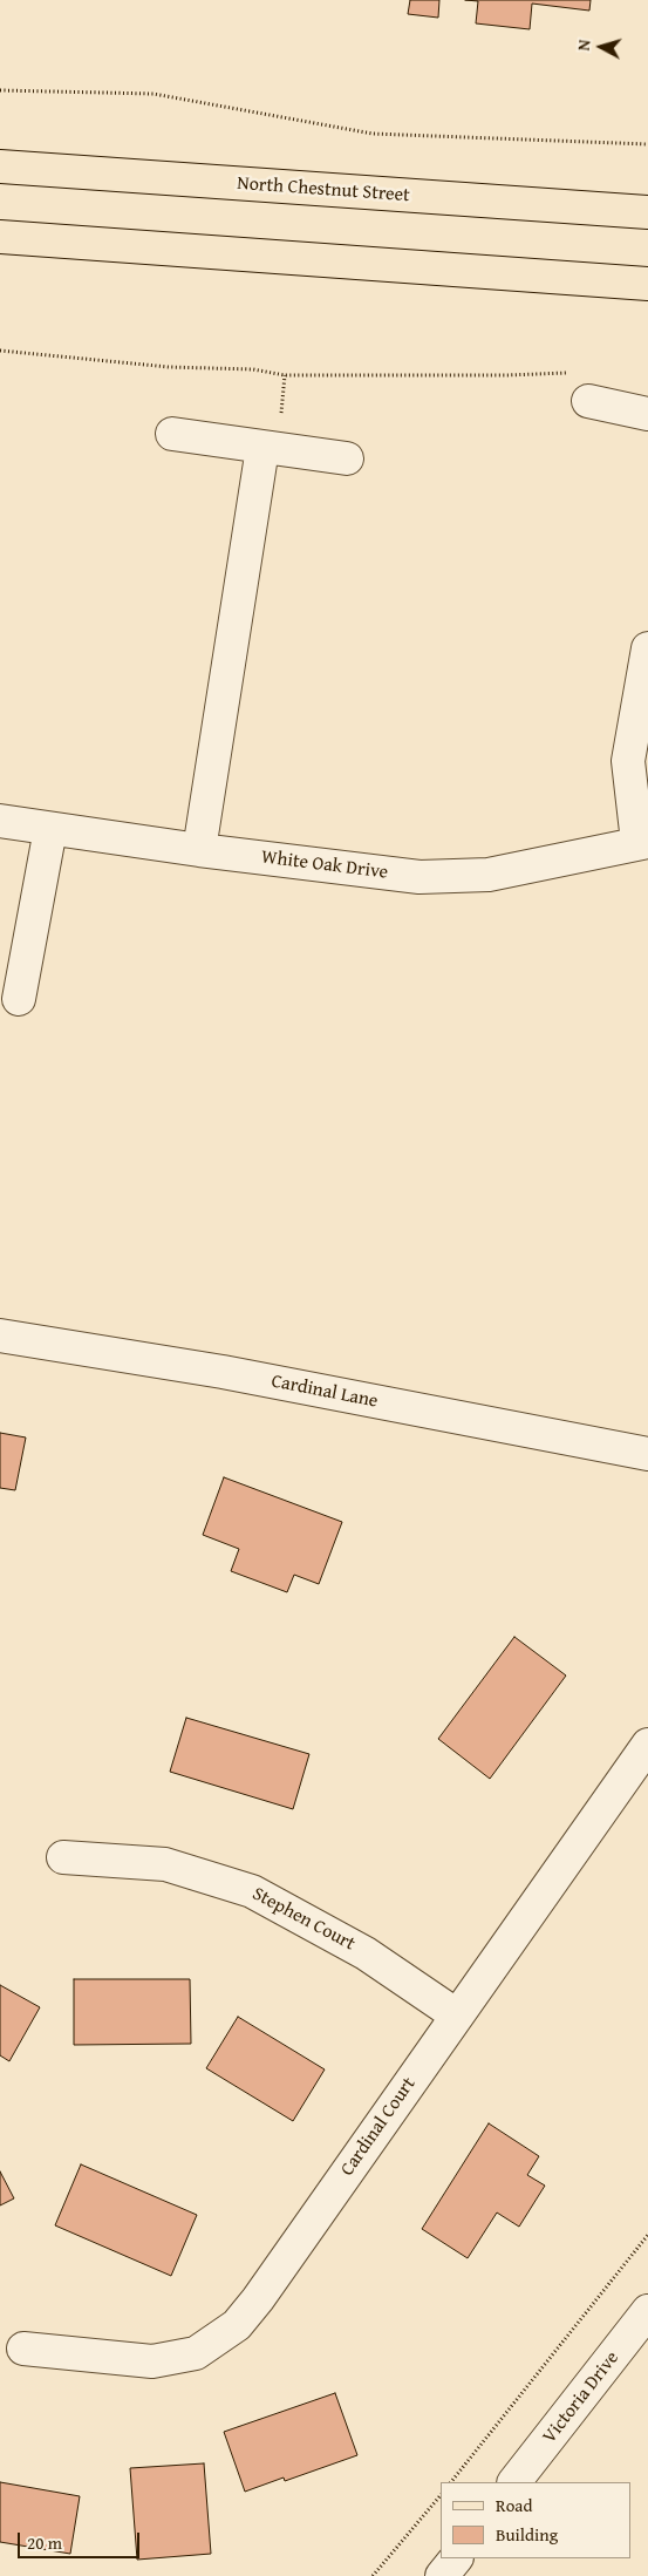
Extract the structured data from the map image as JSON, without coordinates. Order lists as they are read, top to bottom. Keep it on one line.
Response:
{"streets":{"main road":["North Chestnut Street"],"street":["White Oak Drive","Cardinal Lane","Stephen Court","Cardinal Court","Victoria Drive"]},"crossings":[["Stephen Court","Cardinal Court"]],"legend":["Road","Building"],"scale_bar":"20 m","north":"left"}
